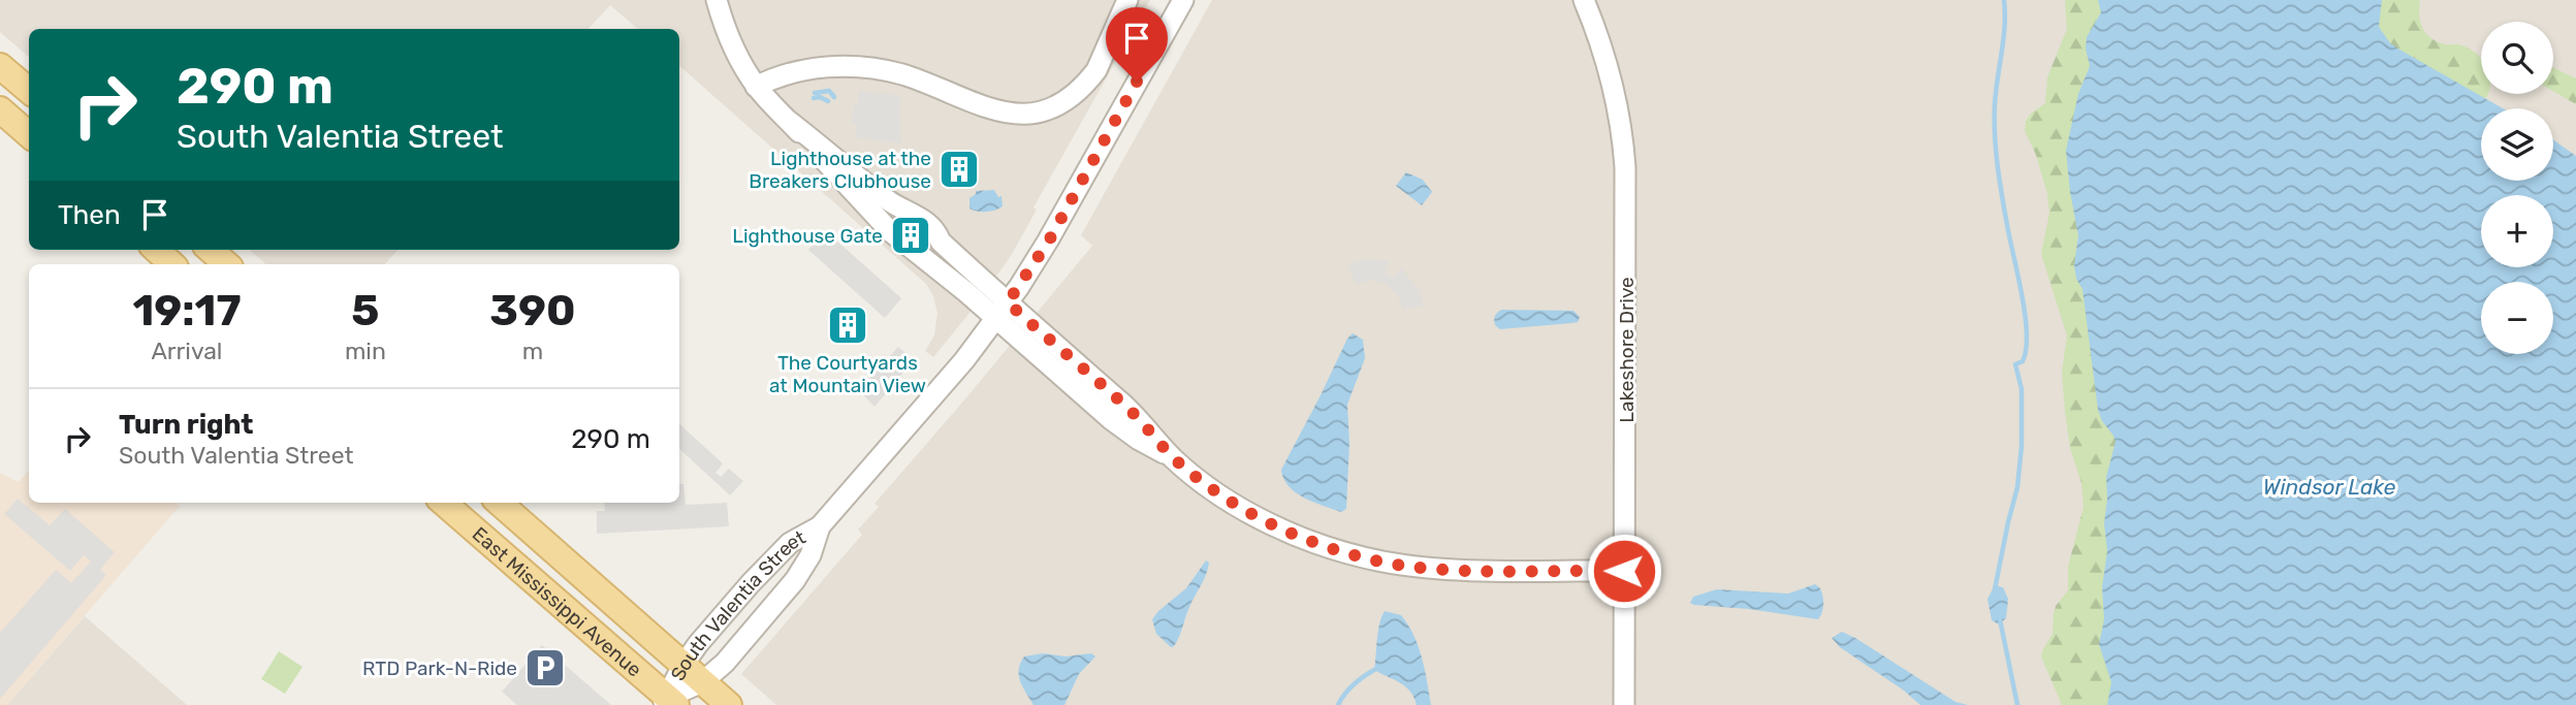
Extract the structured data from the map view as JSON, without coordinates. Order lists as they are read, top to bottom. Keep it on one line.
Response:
{"streets":{"main road":["East Mississippi Avenue"],"street":["Lakeshore Drive","South Valentia Street"]},"crossings":[["East Mississippi Avenue","South Valentia Street"]],"water":["Windsor Lake"],"places":{"building":["Lighthouse at the Breakers Clubhouse","Lighthouse Gate","The Courtyards at Mountain View"],"parking":["RTD Park-N-Ride"]},"page":{"map_buttons":["+","−"],"turn":["290 m","South Valentia Street"],"then":"Then","eta":["19:17","Arrival","5","min","390","m"],"list":[{"name":"Turn right","note":"South Valentia Street","value":"290 m"}]}}
